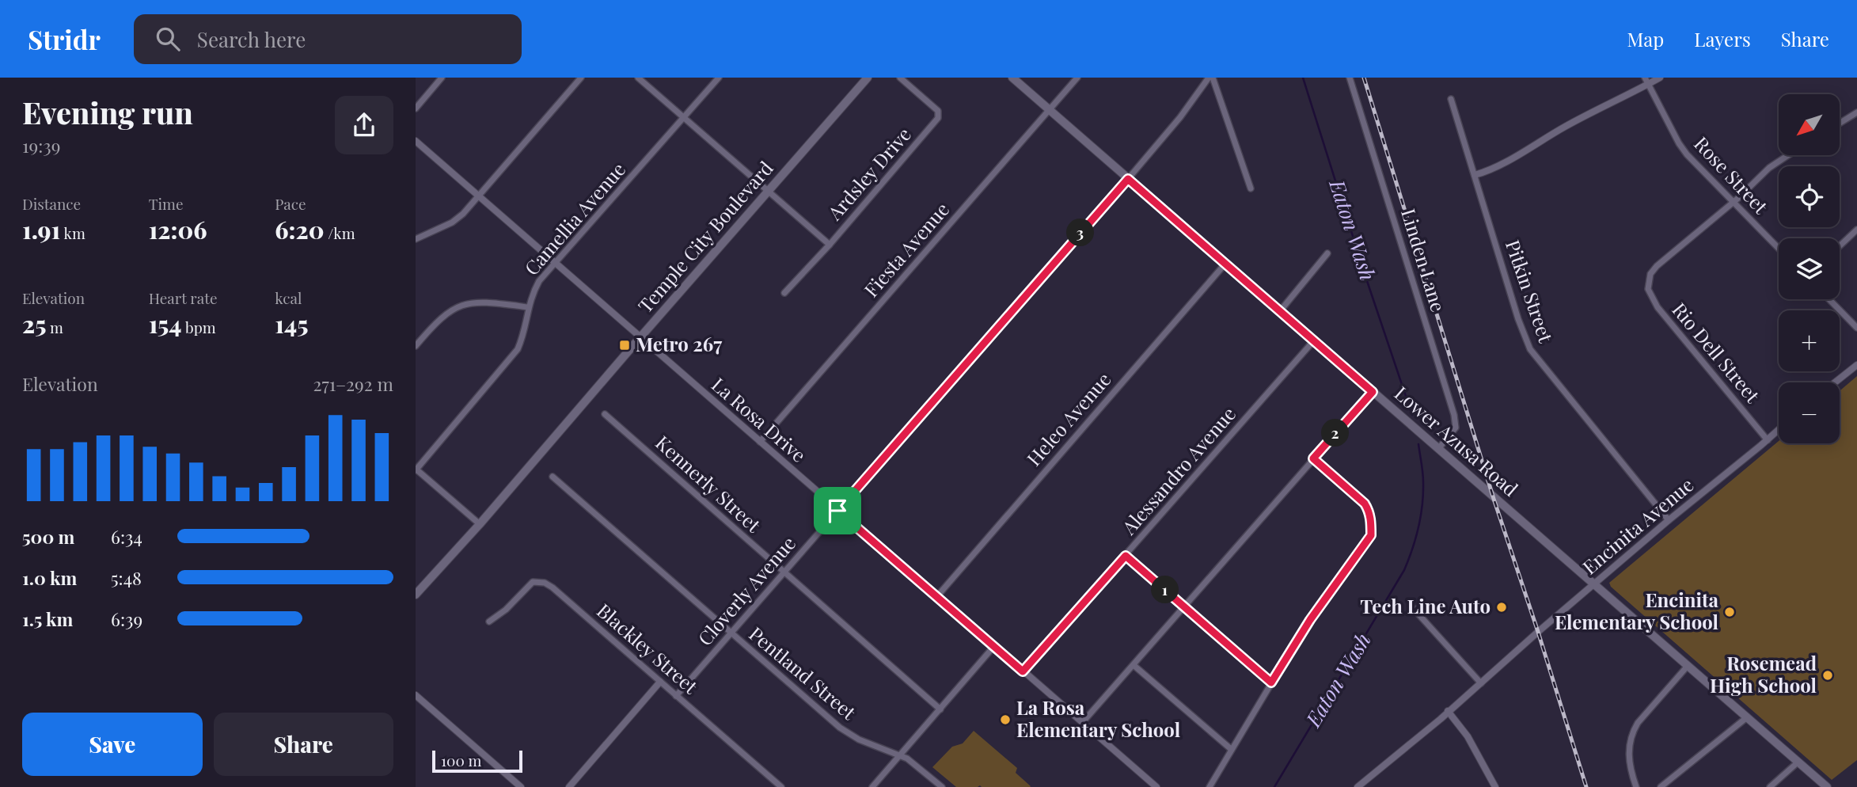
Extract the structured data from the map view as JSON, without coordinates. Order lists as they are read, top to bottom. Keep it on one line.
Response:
{"streets":{"main road":["Temple City Boulevard","Lower Azusa Road"],"street":["Ardsley Drive","Rose Street","Camellia Avenue","Fiesta Avenue","Linden Lane","Pitkin Street","Rio Dell Street","Heleo Avenue","La Rosa Drive","Alessandro Avenue","Kennerly Street","Encinita Avenue","Cloverly Avenue","Blackley Street","Pentland Street"]},"crossings":[["Rose Street","Rio Dell Street"],["Camellia Avenue","La Rosa Drive"],["Temple City Boulevard","La Rosa Drive"],["Fiesta Avenue","La Rosa Drive"],["Fiesta Avenue","Lower Azusa Road"],["Linden Lane","Lower Azusa Road"],["Pitkin Street","Encinita Avenue"],["Rio Dell Street","Encinita Avenue"],["Heleo Avenue","La Rosa Drive"],["Heleo Avenue","Lower Azusa Road"],["La Rosa Drive","Alessandro Avenue"],["La Rosa Drive","Cloverly Avenue"],["Lower Azusa Road","Alessandro Avenue"],["Lower Azusa Road","Encinita Avenue"],["Lower Azusa Road","Cloverly Avenue"],["Kennerly Street","Cloverly Avenue"],["Cloverly Avenue","Blackley Street"],["Cloverly Avenue","Pentland Street"]],"water":["Eaton Wash"],"places":{"transit":["Metro 267"],"other":["Tech Line Auto","Encinita Elementary School","Rosemead High School","La Rosa Elementary School"]},"scale_bar":"100 m","north":"bottom left","page":{"header":"Stridr","search":"Search here","nav":["Map","Layers","Share"],"heading":["Evening run","19:39"],"map_buttons":["+","−"],"stats":[["Distance","1.91 km"],["Time","12:06"],["Pace","6:20 /km"],["Elevation","25 m"],["Heart rate","154 bpm"],["kcal","145"]],"pins":["3","2","1"],"chart":["Elevation","271–292 m"],"list":[{"name":"500 m","note":"6:34"},{"name":"1.0 km","note":"5:48"},{"name":"1.5 km","note":"6:39"}],"buttons":["Save","Share"],"scale":"100 m"}}
